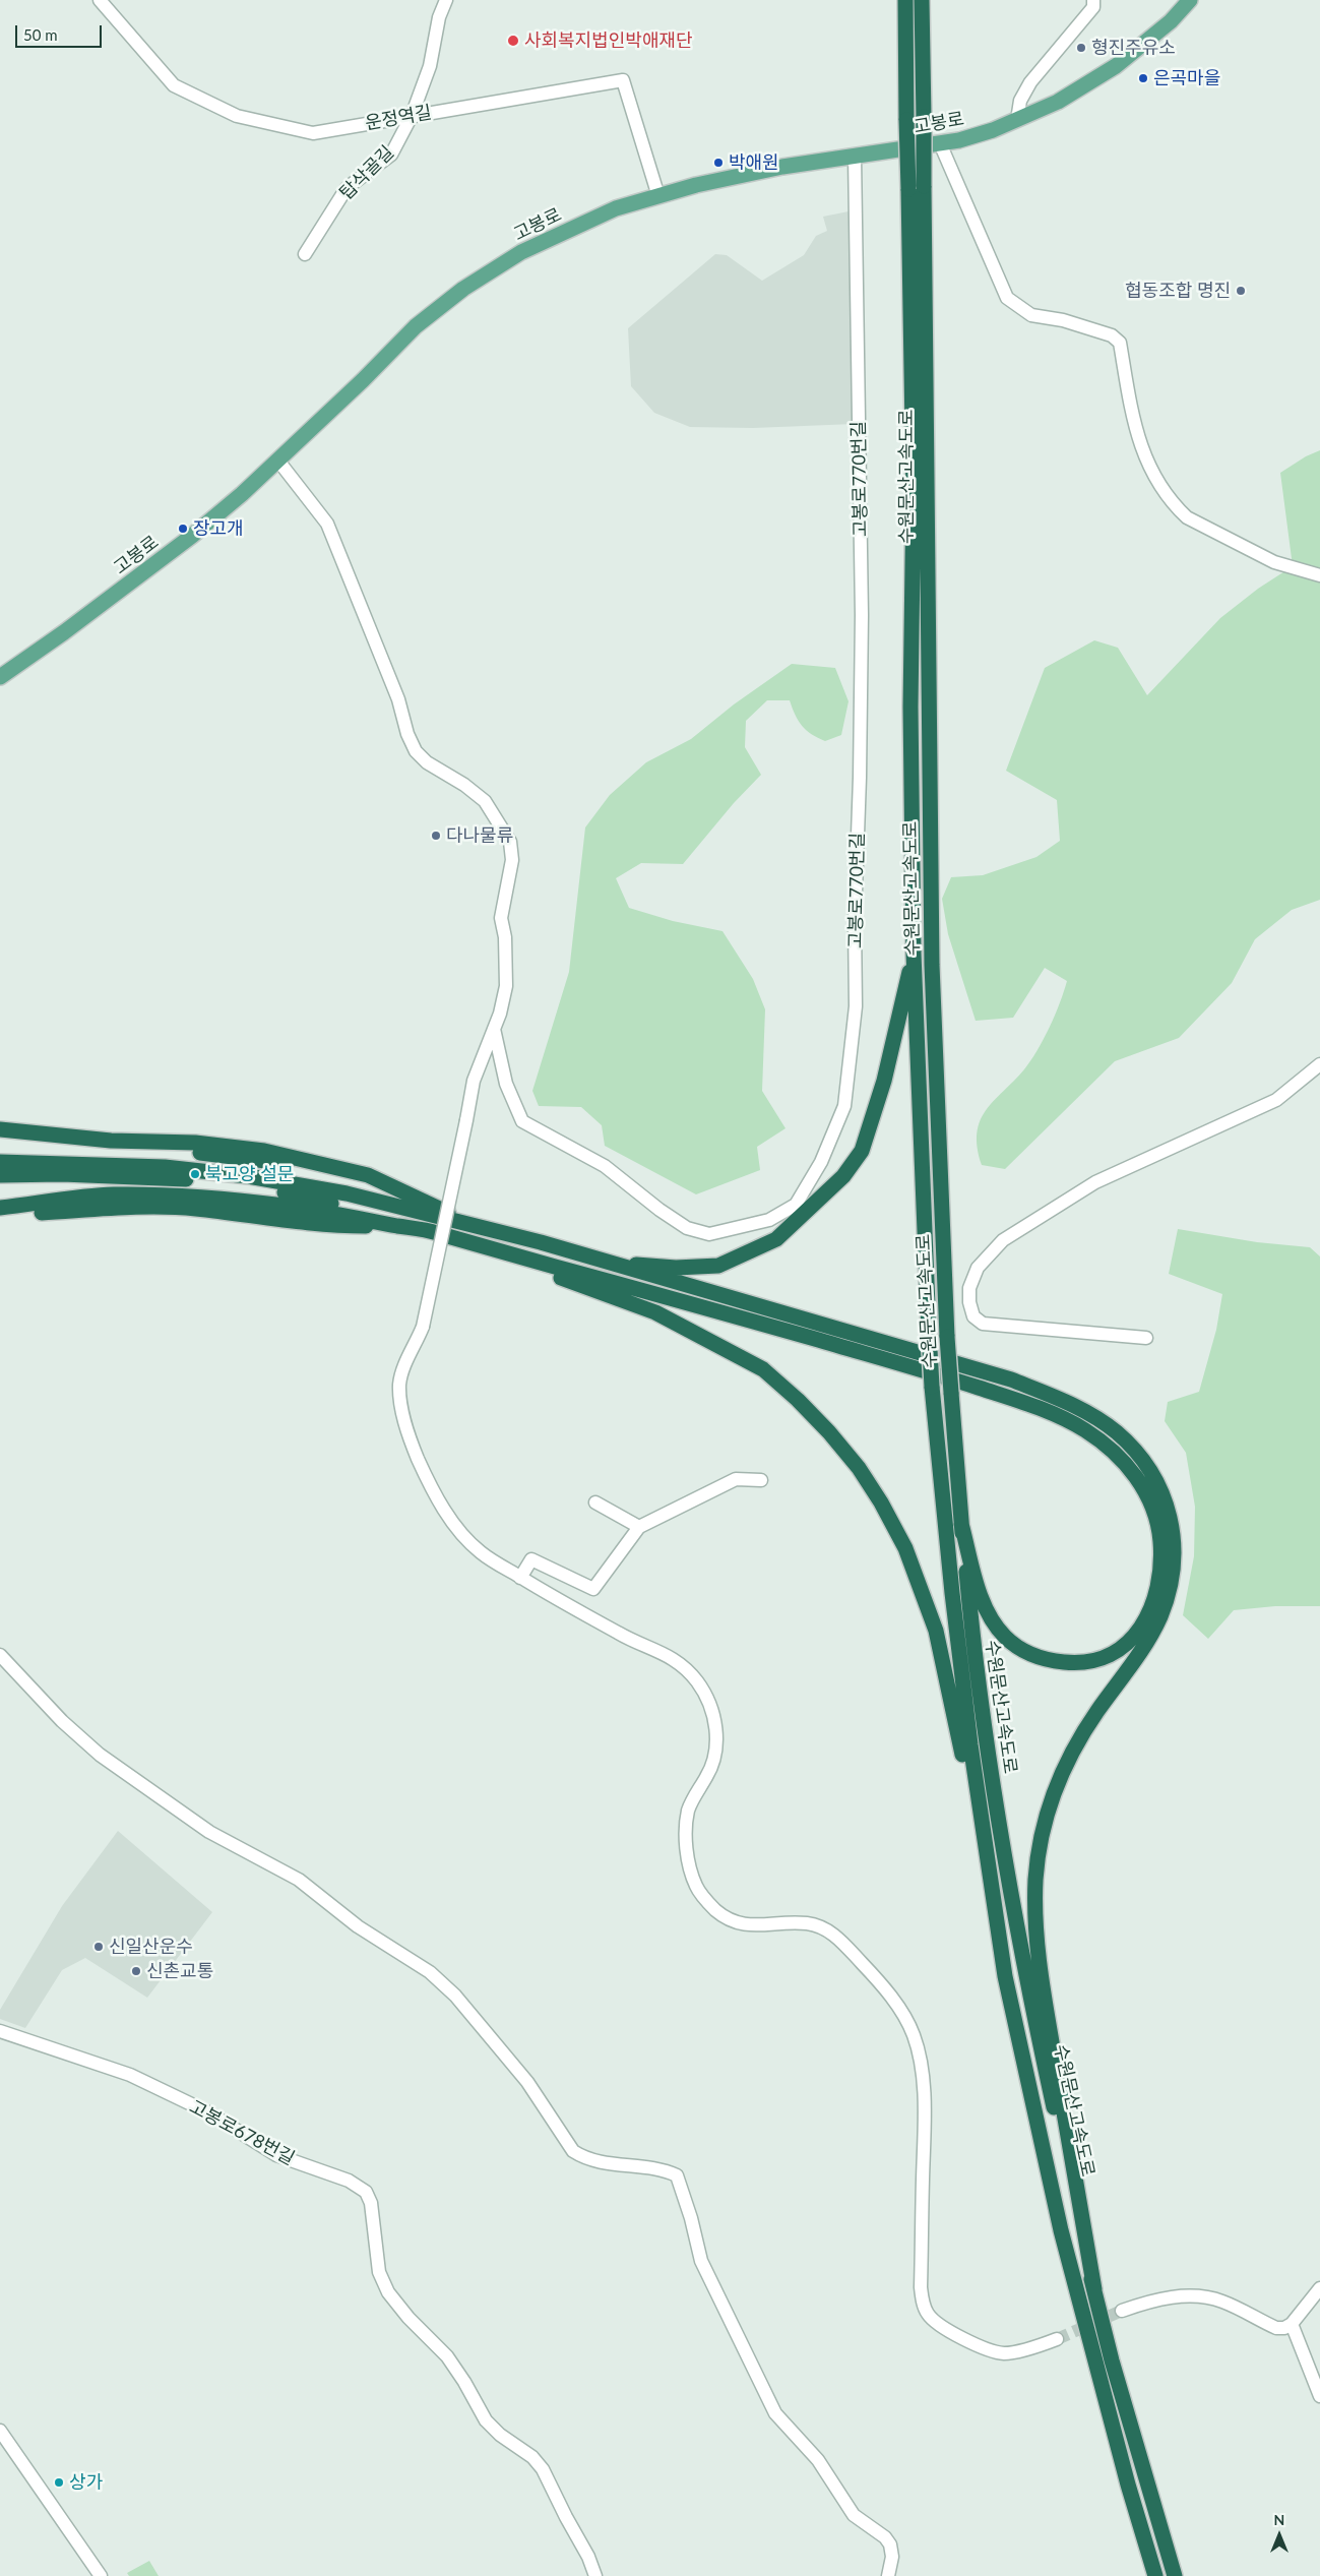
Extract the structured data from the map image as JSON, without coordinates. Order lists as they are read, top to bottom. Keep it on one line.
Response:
{"streets":{"highway":["수원문산고속도로"],"main road":["고봉로"],"street":["운정역길","탑삭골길","고봉로770번길","고봉로678번길"]},"crossings":[["운정역길","고봉로"],["운정역길","탑삭골길"],["고봉로","고봉로770번길"]],"places":["사회복지법인박애재단","형진주유소","은곡마을","박애원","협동조합 명진","장고개","다나물류","북고양 설문","신일산운수","신촌교통","상가"],"scale_bar":"50 m","north":"top"}
